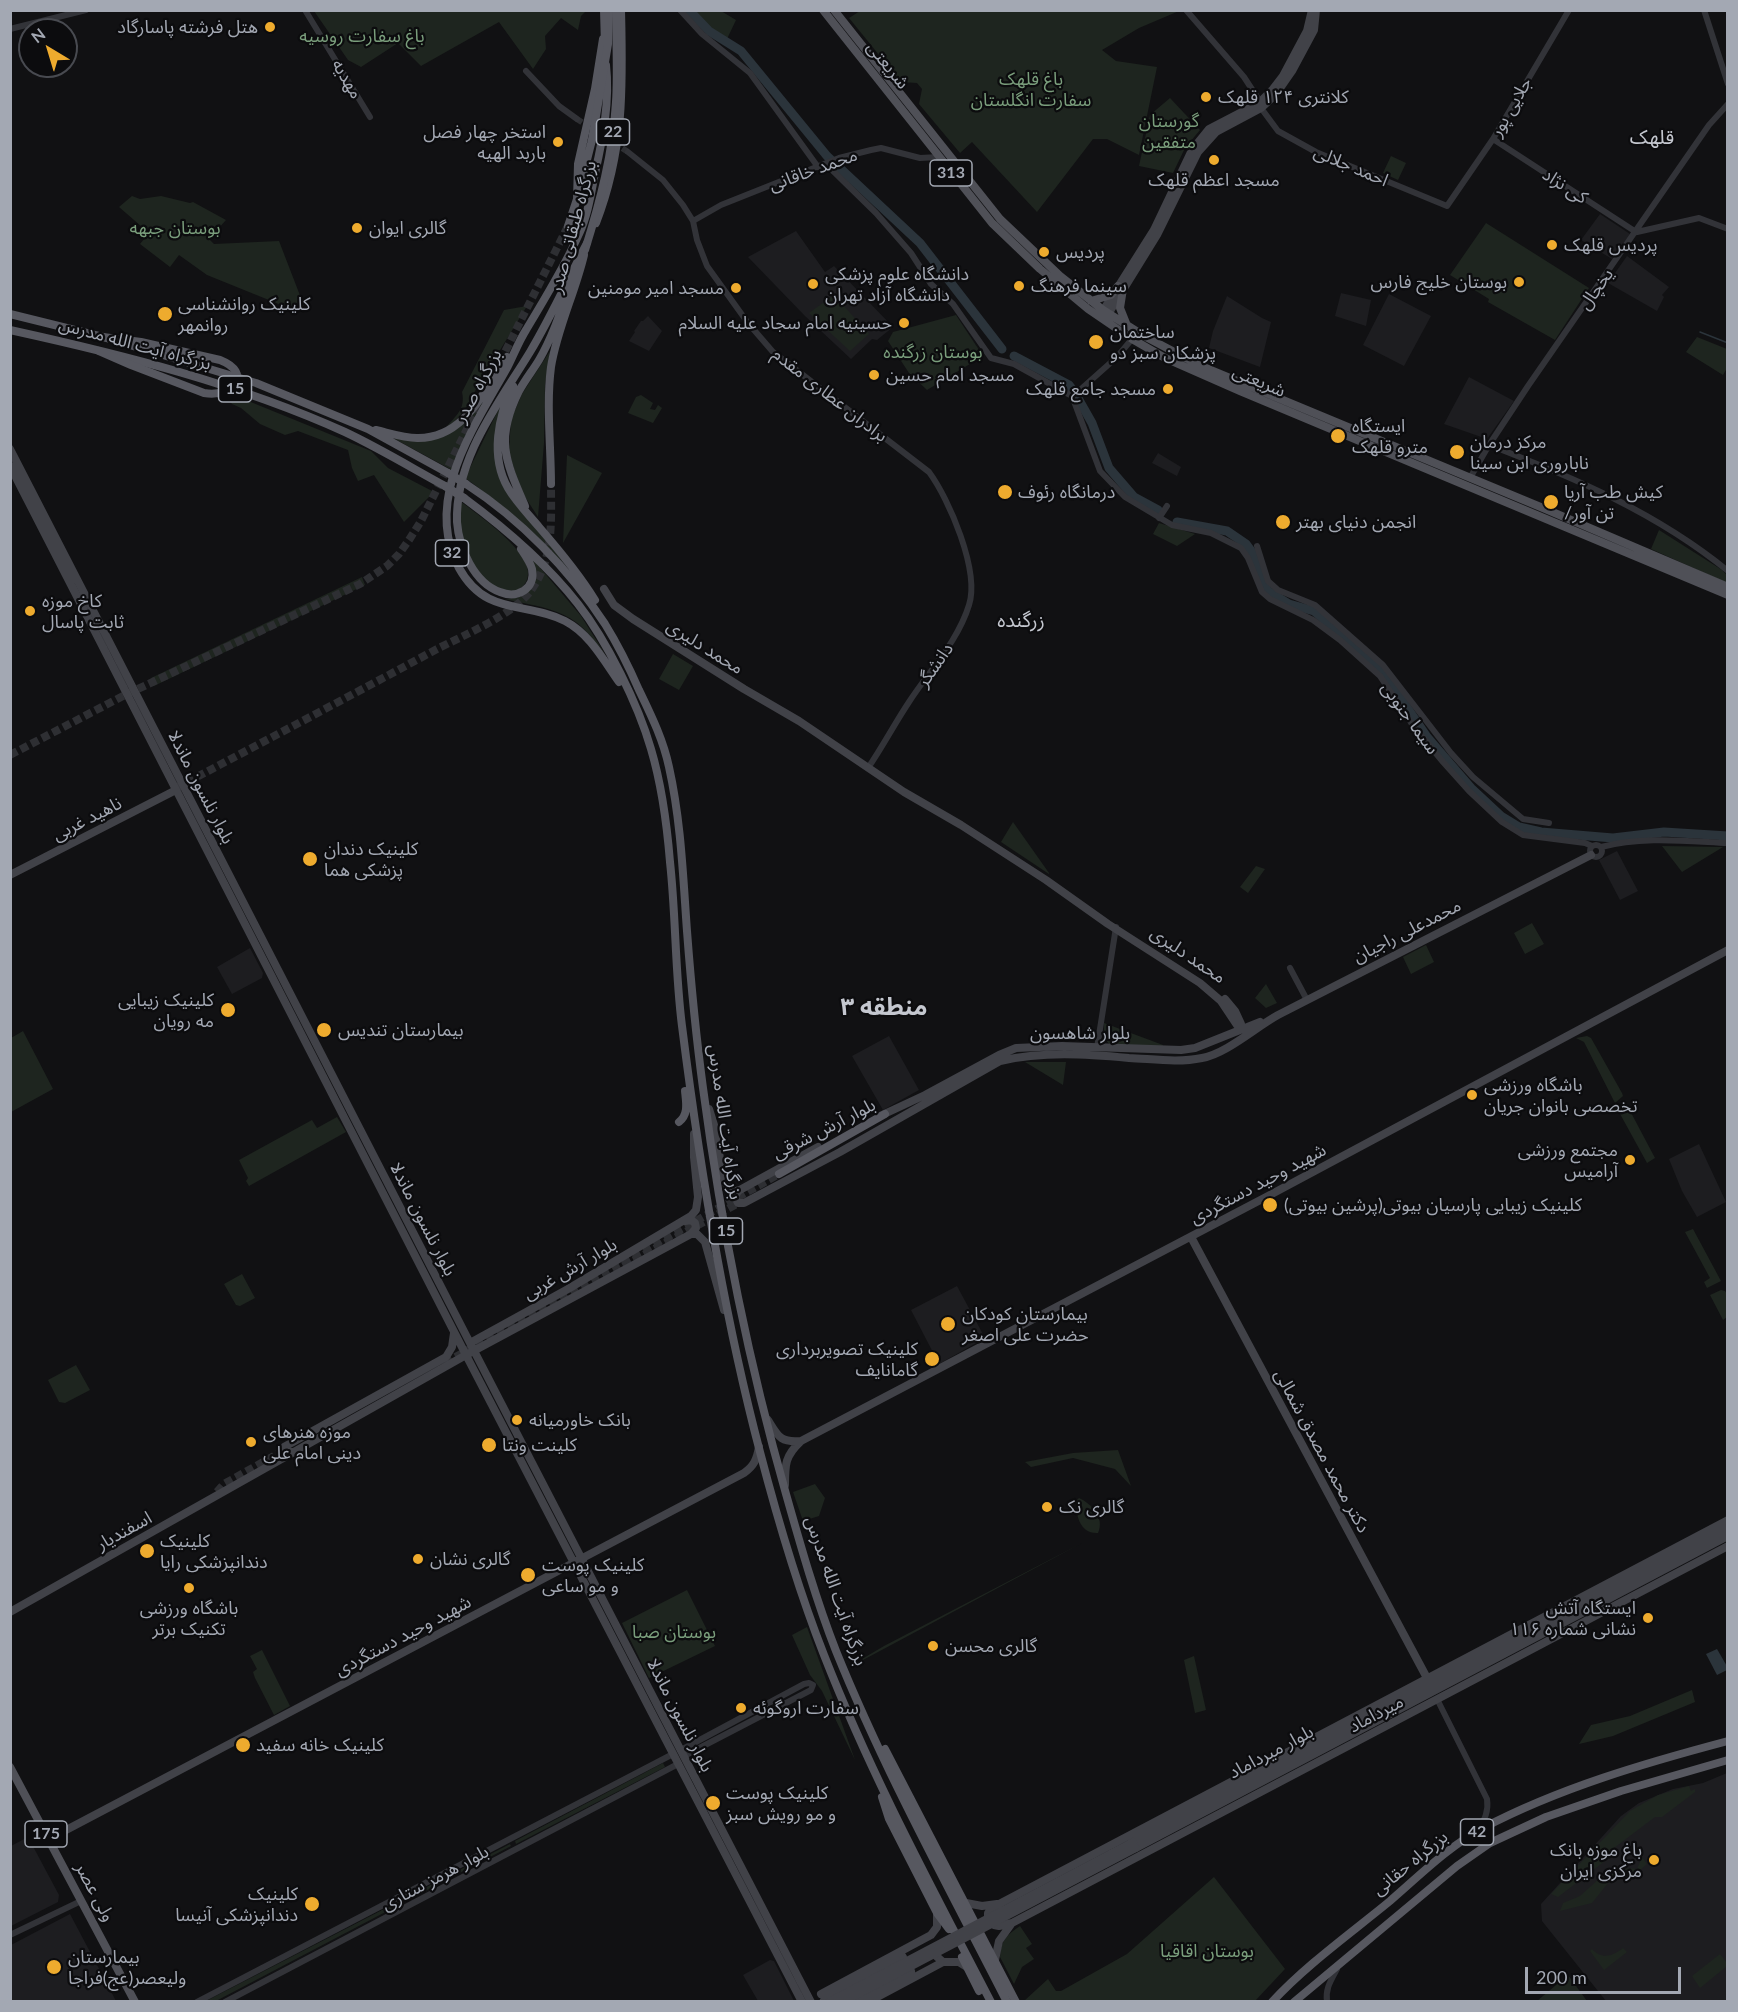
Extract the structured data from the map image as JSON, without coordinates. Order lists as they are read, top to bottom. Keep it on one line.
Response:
{"streets":{"highway":["22","بزرگراه طبقاتی صدر","بزرگراه آیت الله مدرس","بزرگراه صدر","15","32","42","بزرگراه حقانی"],"main road":["شریعتی","313","محمد دلیری","بلوار نلسون ماندلا","ناهید غربی","محمدعلی راجیان","بلوار شاهسون","بلوار آرش شرقی","شهید وحید دستگردی","بلوار آرش غربی","دکتر محمد مصدق شمالی","اسفندیار","میرداماد","بلوار میرداماد","175","ولی عصر"],"street":["مهدیه","جلایی پور","احمد جلالی","محمد خاقانی","کی نژاد","یخچال","برادران عطاری مقدم","دانشگر","سیما جنوبی","بلوار هرمز ستاری"]},"crossings":[["شریعتی","محمد خاقانی"],["شریعتی","یخچال"],["جلایی پور","احمد جلالی"],["جلایی پور","کی نژاد"],["22","بزرگراه طبقاتی صدر"],["محمد خاقانی","برادران عطاری مقدم"],["کی نژاد","یخچال"],["بزرگراه طبقاتی صدر","بزرگراه صدر"],["بزرگراه آیت الله مدرس","بزرگراه صدر"],["بزرگراه آیت الله مدرس","شهید وحید دستگردی"],["بزرگراه صدر","32"],["برادران عطاری مقدم","دانشگر"],["محمد دلیری","دانشگر"],["محمد دلیری","محمدعلی راجیان"],["محمد دلیری","بلوار شاهسون"],["سیما جنوبی","محمدعلی راجیان"],["بلوار نلسون ماندلا","ناهید غربی"],["بلوار نلسون ماندلا","شهید وحید دستگردی"],["بلوار نلسون ماندلا","بلوار آرش غربی"],["بلوار نلسون ماندلا","اسفندیار"],["بلوار نلسون ماندلا","بلوار هرمز ستاری"],["محمدعلی راجیان","بلوار شاهسون"],["بلوار شاهسون","بلوار آرش شرقی"],["شهید وحید دستگردی","دکتر محمد مصدق شمالی"],["شهید وحید دستگردی","ولی عصر"],["بلوار آرش غربی","اسفندیار"],["دکتر محمد مصدق شمالی","میرداماد"],["42","بزرگراه حقانی"]],"districts":["قلهک","زرگنده","منطقه ۳"],"parks":["باغ سفارت روسیه","باغ قلهک سفارت انگلستان","گورستان متفقین","بوستان جبهه","بوستان زرگنده","بوستان صبا","بوستان اقاقیا"],"places":["هتل فرشته پاسارگاد","کلانتری ۱۲۴ قلهک","استخر چهار فصل باربد الهیه","مسجد اعظم قلهک","گالری ایوان","پردیس قلهک","پردیس","بوستان خلیج فارس","دانشگاه علوم پزشکی دانشگاه آزاد تهران","سینما فرهنگ","مسجد امیر مومنین","کلینیک روانشناسی روانمهر","حسینیه امام سجاد علیه السلام","ساختمان پزشکان سبز دو","مسجد امام حسین","مسجد جامع قلهک","ایستگاه مترو قلهک","مرکز درمان ناباروری ابن سینا","درمانگاه رئوف","کیش طب آریا /تن آور","انجمن دنیای بهتر","کاخ موزه ثابت پاسال","کلینیک دندان پزشکی هما","کلینیک زیبایی مه رویان","بیمارستان تندیس","باشگاه ورزشی تخصصی بانوان جریان","مجتمع ورزشی آرامیس","کلینیک زیبایی پارسیان بیوتی(پرشین بیوتی)","بیمارستان کودکان حضرت علی اصغر","کلینیک تصویربرداری گامانایف","بانک خاورمیانه","موزه هنرهای دینی امام علی","کلینت ونتا","گالری نک","کلینیک دندانپزشکی رایا","گالری نشان","کلینیک پوست و مو ساعی","باشگاه ورزشی تکنیک برتر","ایستگاه آتش نشانی شماره ۱۱۶","گالری محسن","سفارت اروگوئه","کلینیک خانه سفید","کلینیک پوست و مو رویش سبز","باغ موزه بانک مرکزی ایران","کلینیک دندانپزشکی آنیسا","بیمارستان ولیعصر(عج)فراجا"],"scale_bar":"200 m","north":"top left"}
